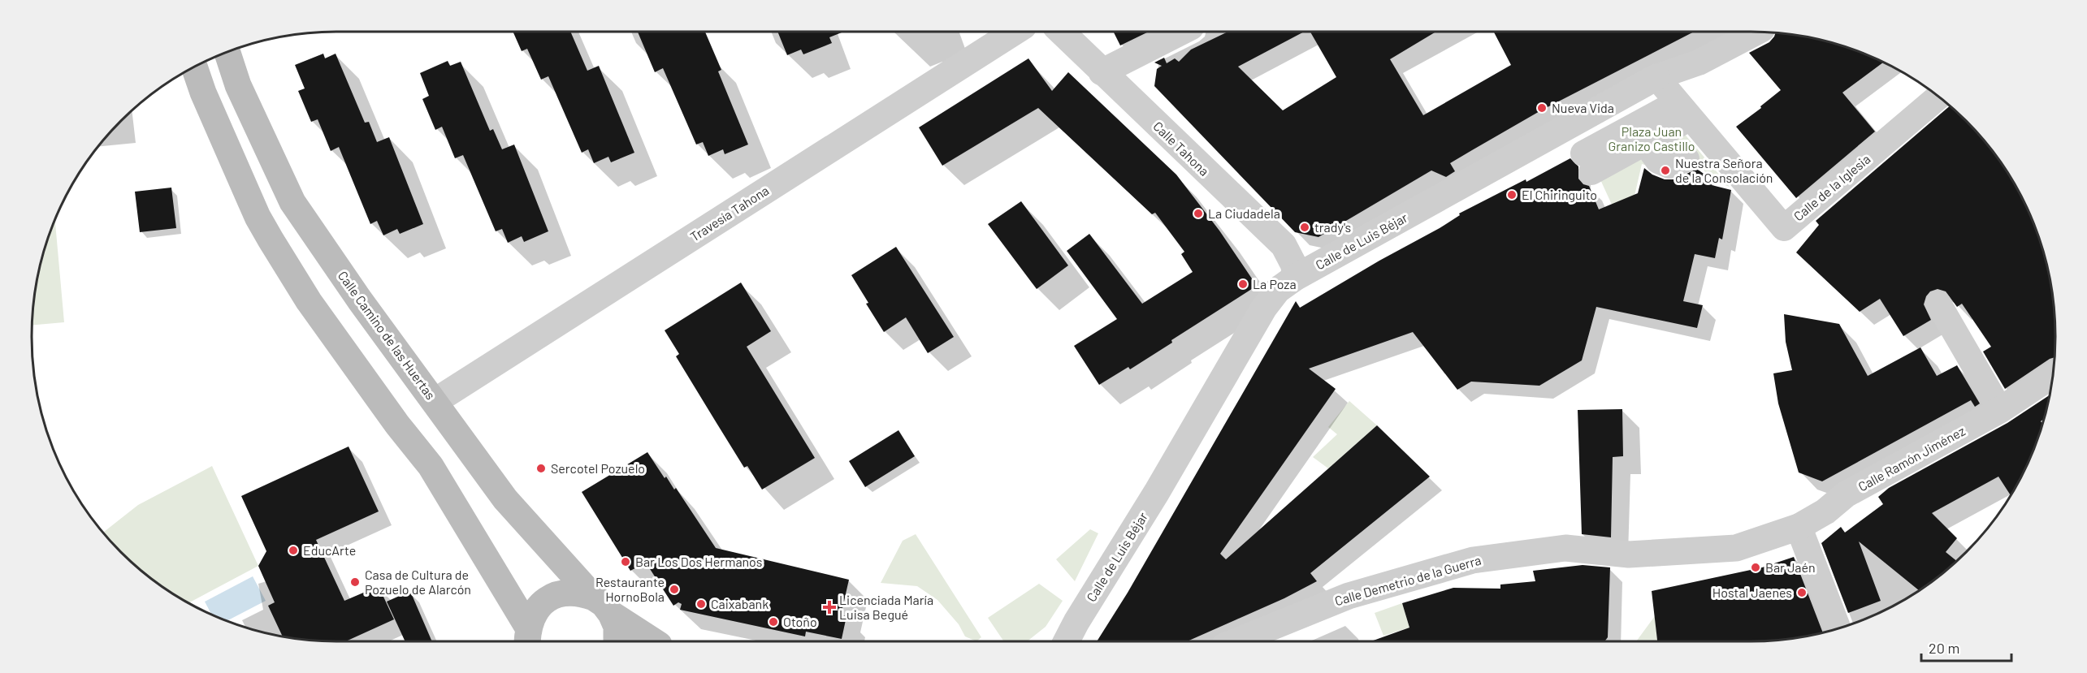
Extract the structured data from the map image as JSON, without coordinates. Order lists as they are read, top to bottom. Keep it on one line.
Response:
{"streets":{"main road":["Calle Camino de las Huertas"],"street":["Calle Tahona","Calle de la Iglesia","Travesía Tahona","Calle de Luis Béjar","Calle Ramón Jiménez","Calle Demetrio de la Guerra"]},"crossings":[["Calle Tahona","Calle de Luis Béjar"],["Calle de la Iglesia","Calle de Luis Béjar"],["Travesía Tahona","Calle Camino de las Huertas"],["Calle Ramón Jiménez","Calle Demetrio de la Guerra"]],"parks":["Plaza Juan Granizo Castillo"],"places":{"other":["Nueva Vida","Nuestra Señora de la Consolación","El Chiringuito","La Ciudadela","trady's","La Poza","Sercotel Pozuelo","EducArte","Bar Los Dos Hermanos","Bar Jaén","Casa de Cultura de Pozuelo de Alarcón","Restaurante HornoBola","Hostal Jaenes","Caixabank","Otoño"],"health":["Licenciada María Luisa Begué"]},"scale_bar":"20 m"}
